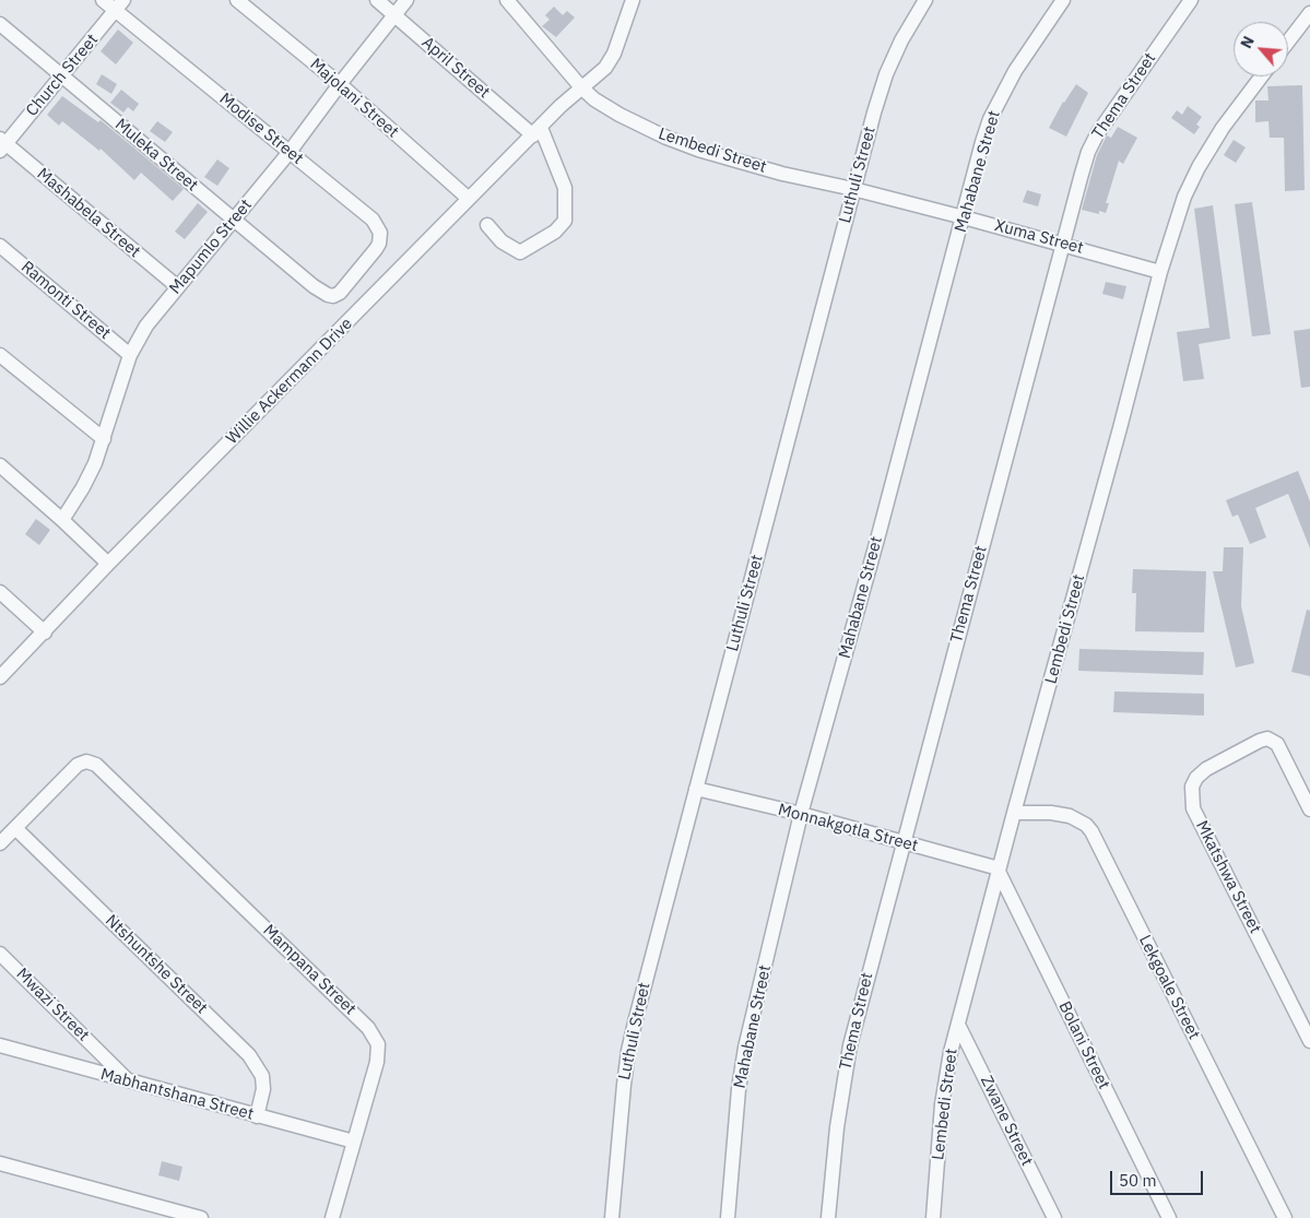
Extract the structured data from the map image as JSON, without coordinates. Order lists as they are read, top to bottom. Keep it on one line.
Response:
{"streets":{"street":["April Street","Church Street","Thema Street","Majolani Street","Modise Street","Lembedi Street","Muleka Street","Mahabane Street","Luthuli Street","Mashabela Street","Xuma Street","Mapumlo Street","Ramonti Street","Willie Ackermann Drive","Monnakgotla Street","Mkatshwa Street","Ntshuntshe Street","Mampana Street","Lekgoale Street","Mwazi Street","Bolani Street","Mabhantshana Street","Zwane Street"]},"crossings":[["April Street","Mapumlo Street"],["April Street","Willie Ackermann Drive"],["Church Street","Modise Street"],["Church Street","Muleka Street"],["Church Street","Mashabela Street"],["Thema Street","Xuma Street"],["Thema Street","Monnakgotla Street"],["Majolani Street","Mapumlo Street"],["Majolani Street","Willie Ackermann Drive"],["Modise Street","Muleka Street"],["Modise Street","Mapumlo Street"],["Lembedi Street","Luthuli Street"],["Lembedi Street","Xuma Street"],["Lembedi Street","Willie Ackermann Drive"],["Lembedi Street","Monnakgotla Street"],["Lembedi Street","Lekgoale Street"],["Lembedi Street","Bolani Street"],["Lembedi Street","Zwane Street"],["Muleka Street","Mapumlo Street"],["Mahabane Street","Xuma Street"],["Mahabane Street","Monnakgotla Street"],["Luthuli Street","Xuma Street"],["Luthuli Street","Monnakgotla Street"],["Mashabela Street","Mapumlo Street"],["Mapumlo Street","Ramonti Street"],["Monnakgotla Street","Bolani Street"],["Ntshuntshe Street","Mampana Street"],["Ntshuntshe Street","Mabhantshana Street"],["Mampana Street","Mabhantshana Street"],["Mwazi Street","Mabhantshana Street"]],"scale_bar":"50 m","north":"top left"}
